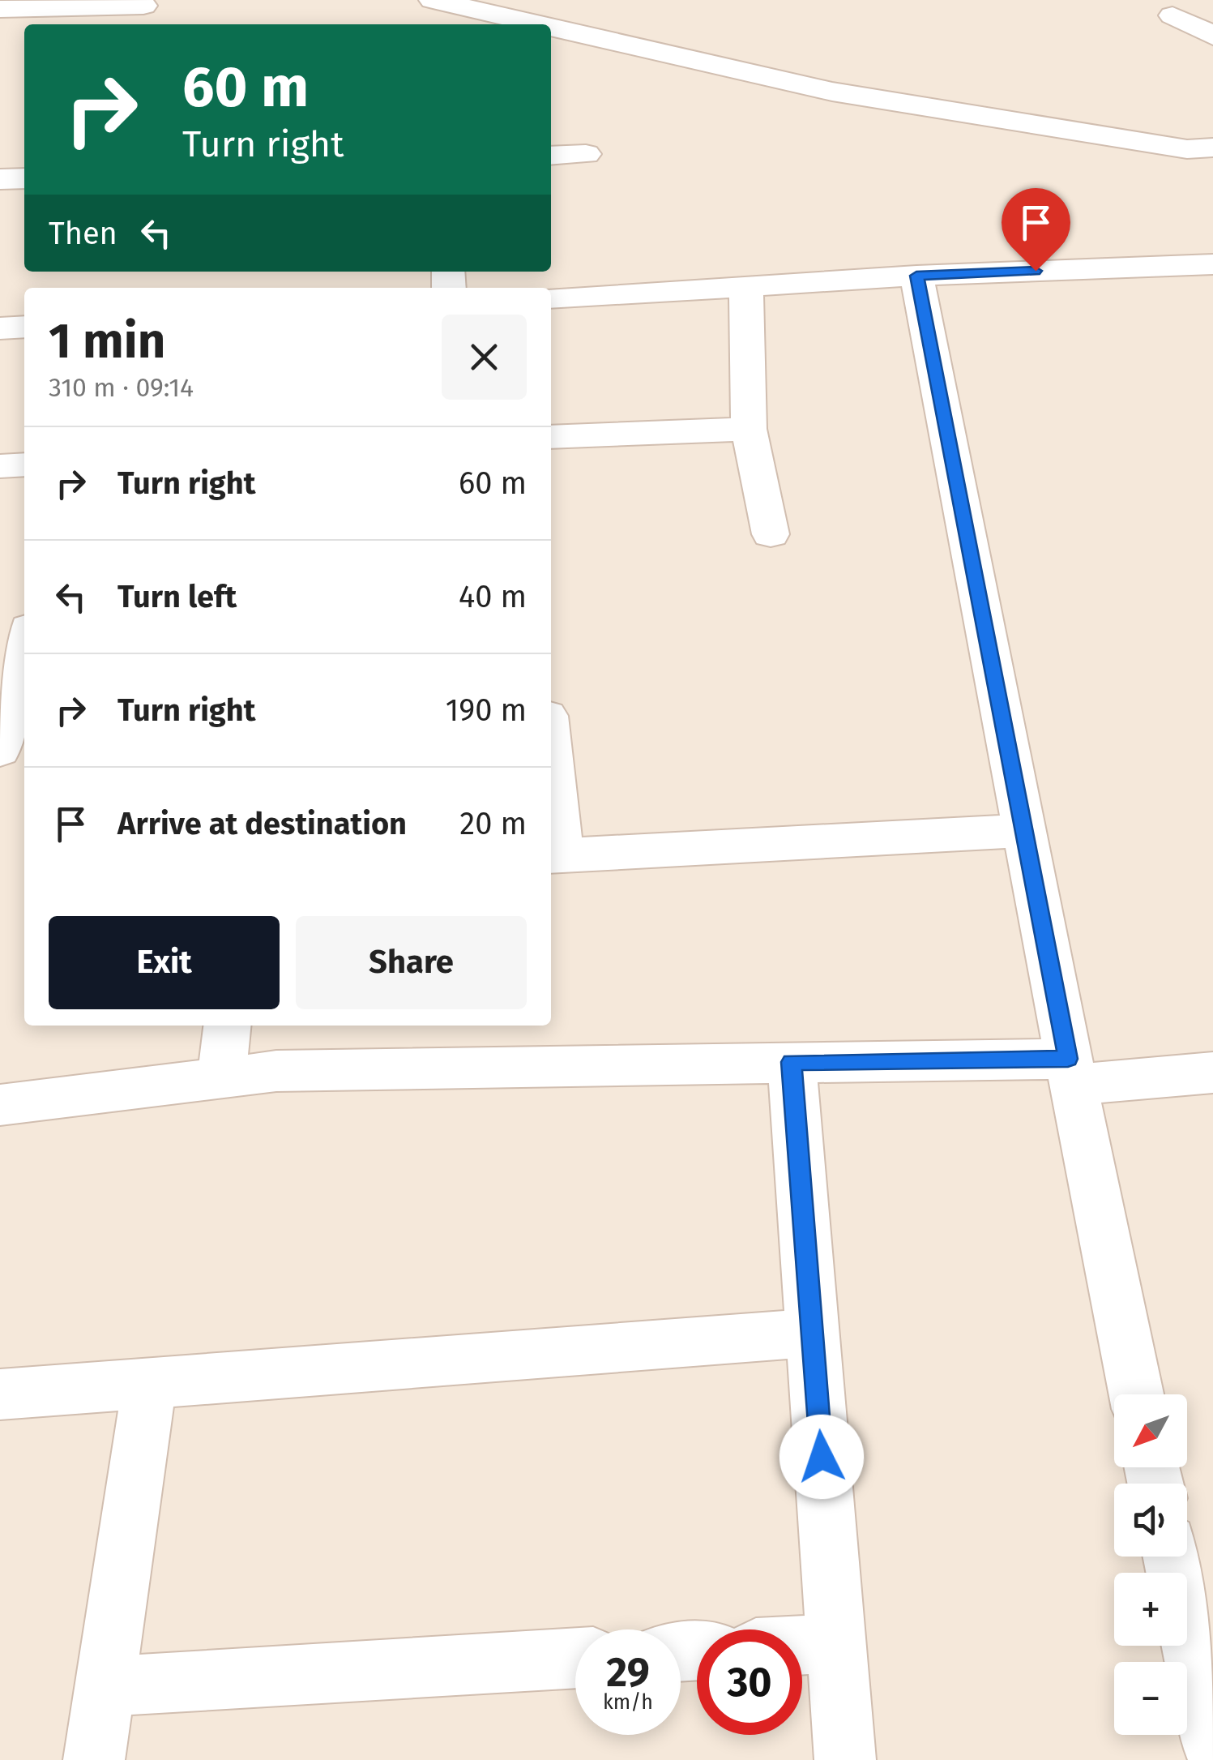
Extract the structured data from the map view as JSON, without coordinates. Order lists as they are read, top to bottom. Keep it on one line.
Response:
{"north":"bottom left","page":{"turn":["60 m","Turn right"],"then":"Then","heading":["1 min","310 m · 09:14"],"list":[{"name":"Turn right","value":"60 m"},{"name":"Turn left","value":"40 m"},{"name":"Turn right","value":"190 m"},{"name":"Arrive at destination","value":"20 m"}],"buttons":["Exit","Share"],"map_buttons":["+","−"],"speed":"29 km/h","limit":"30"}}
